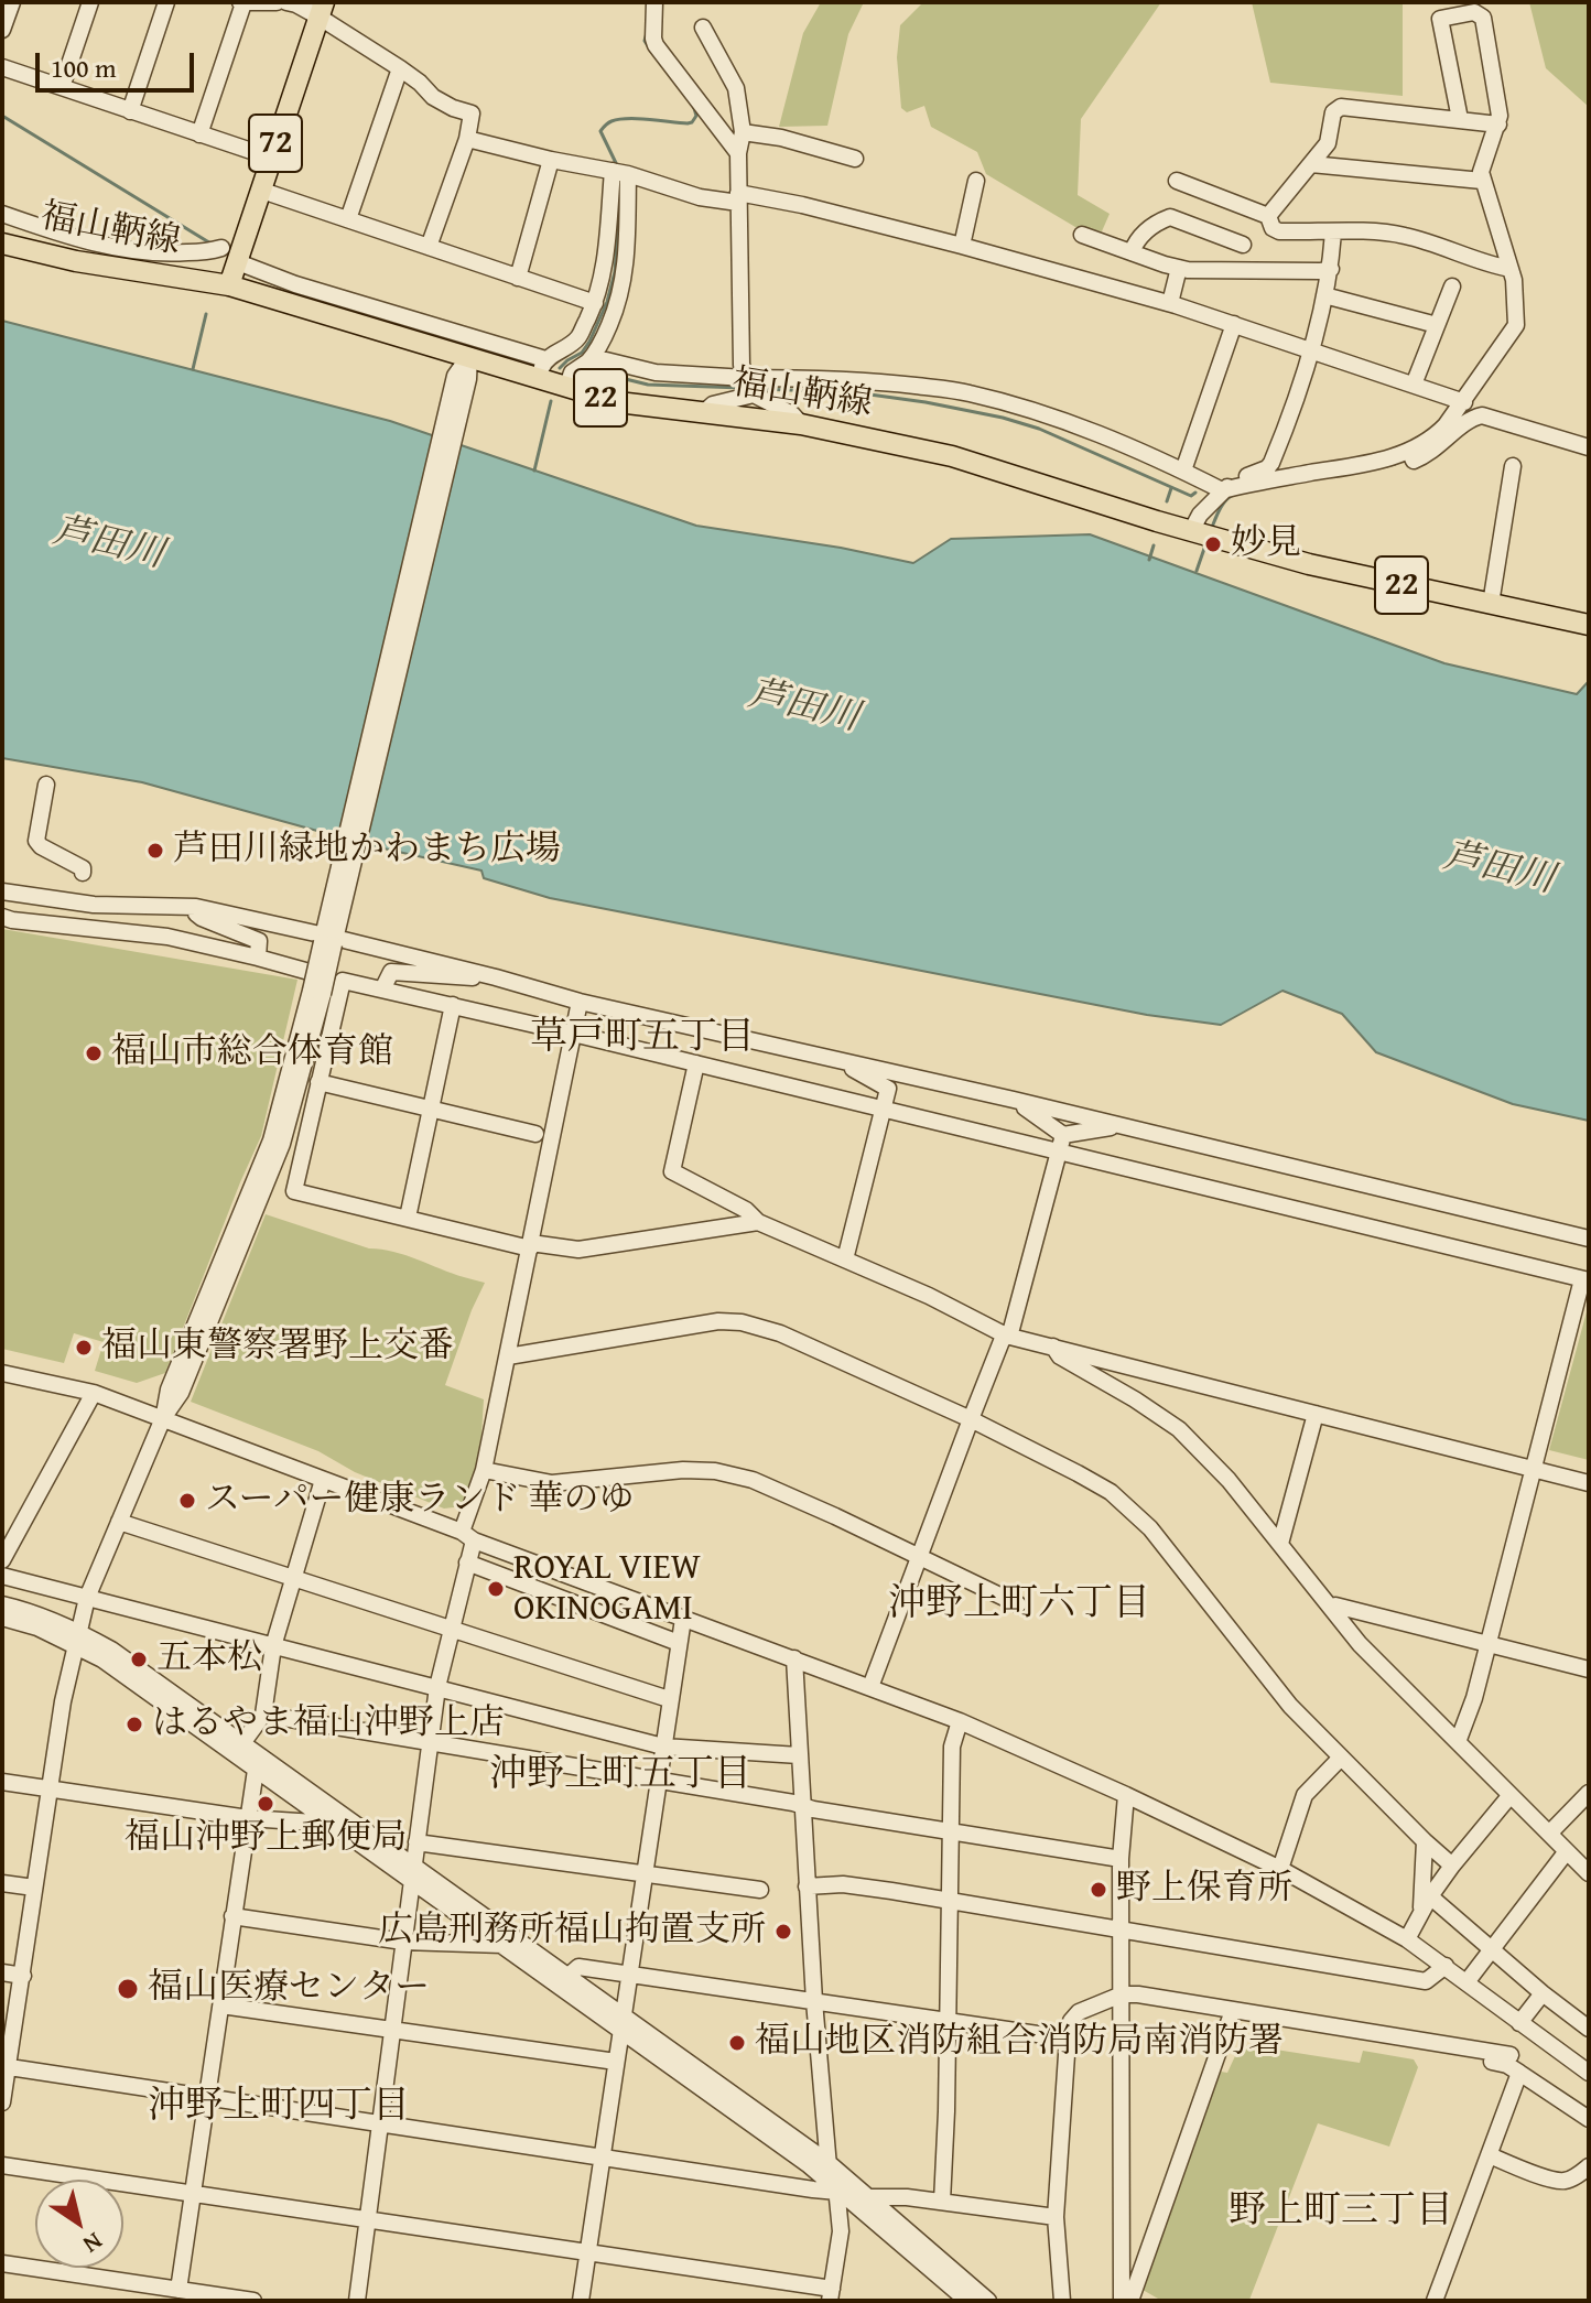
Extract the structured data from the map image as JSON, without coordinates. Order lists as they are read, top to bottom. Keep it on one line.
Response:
{"streets":{"main road":["72","福山鞆線","22"]},"crossings":[["72","福山鞆線"]],"districts":["草戸町五丁目","沖野上町六丁目","沖野上町五丁目","沖野上町四丁目","野上町三丁目"],"water":["芦田川"],"places":["妙見","芦田川緑地かわまち広場","福山市総合体育館","福山東警察署野上交番","スーパー健康ランド 華のゆ","ROYAL VIEW OKINOGAMI","五本松","はるやま福山沖野上店","福山沖野上郵便局","野上保育所","広島刑務所福山拘置支所","福山医療センター","福山地区消防組合消防局南消防署"],"scale_bar":"100 m","north":"bottom right"}
